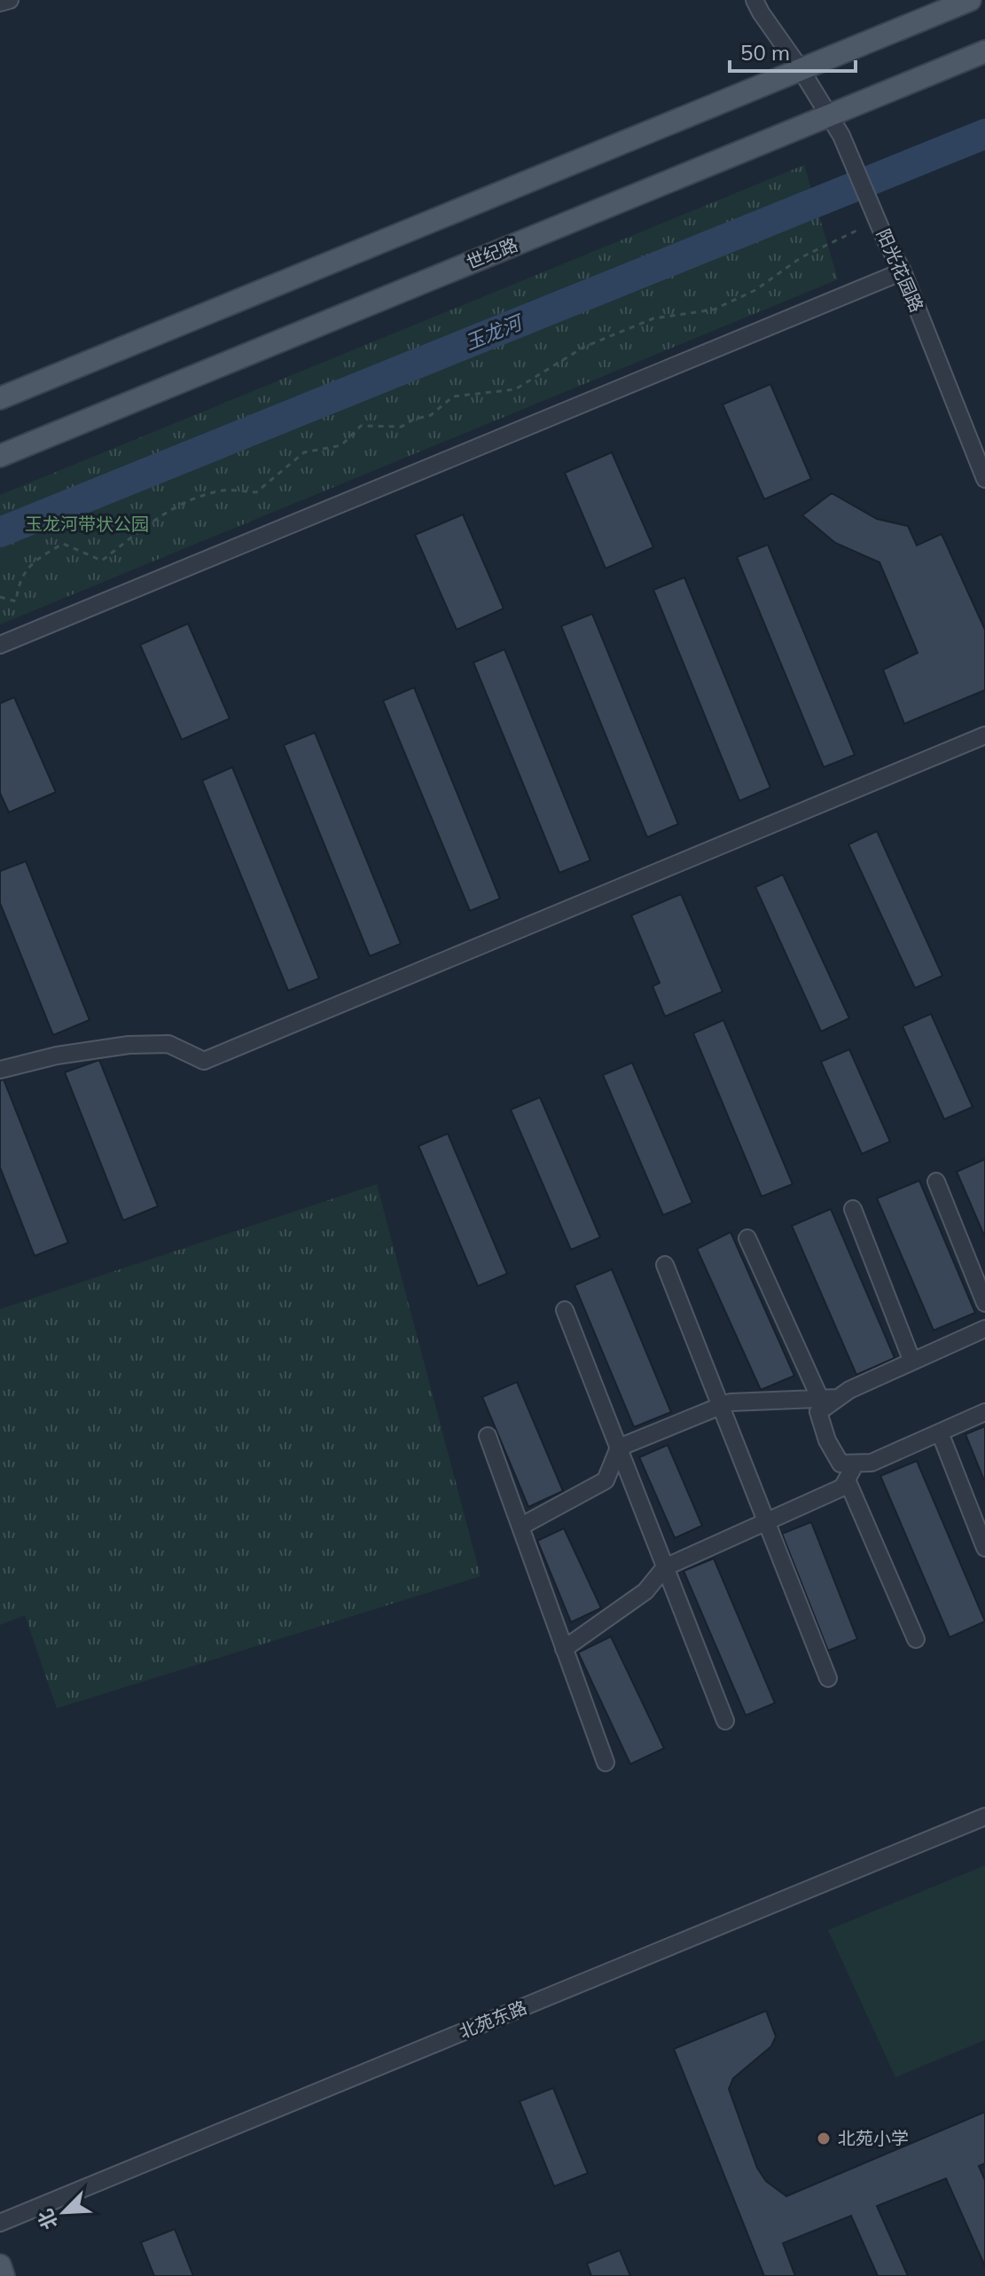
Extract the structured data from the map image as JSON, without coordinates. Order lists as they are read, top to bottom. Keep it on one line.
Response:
{"streets":{"main road":["世纪路"],"street":["阳光花园路","北苑东路"]},"crossings":[["世纪路","阳光花园路"]],"water":["玉龙河"],"parks":["玉龙河带状公园"],"places":["北苑小学"],"scale_bar":"50 m","north":"bottom left"}
